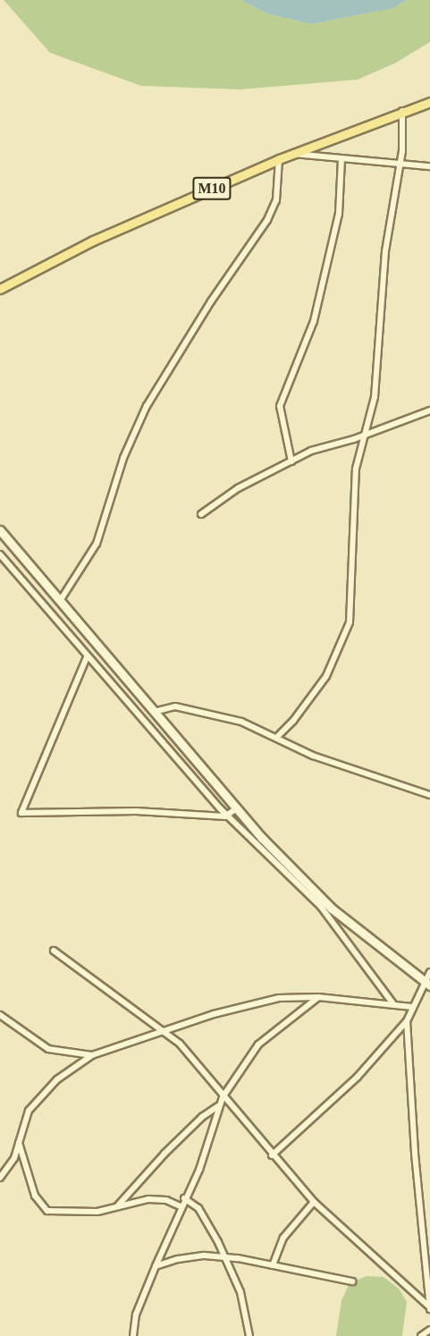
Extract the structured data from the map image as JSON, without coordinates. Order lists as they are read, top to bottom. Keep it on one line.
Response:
{"streets":{"main road":["M10"]}}
